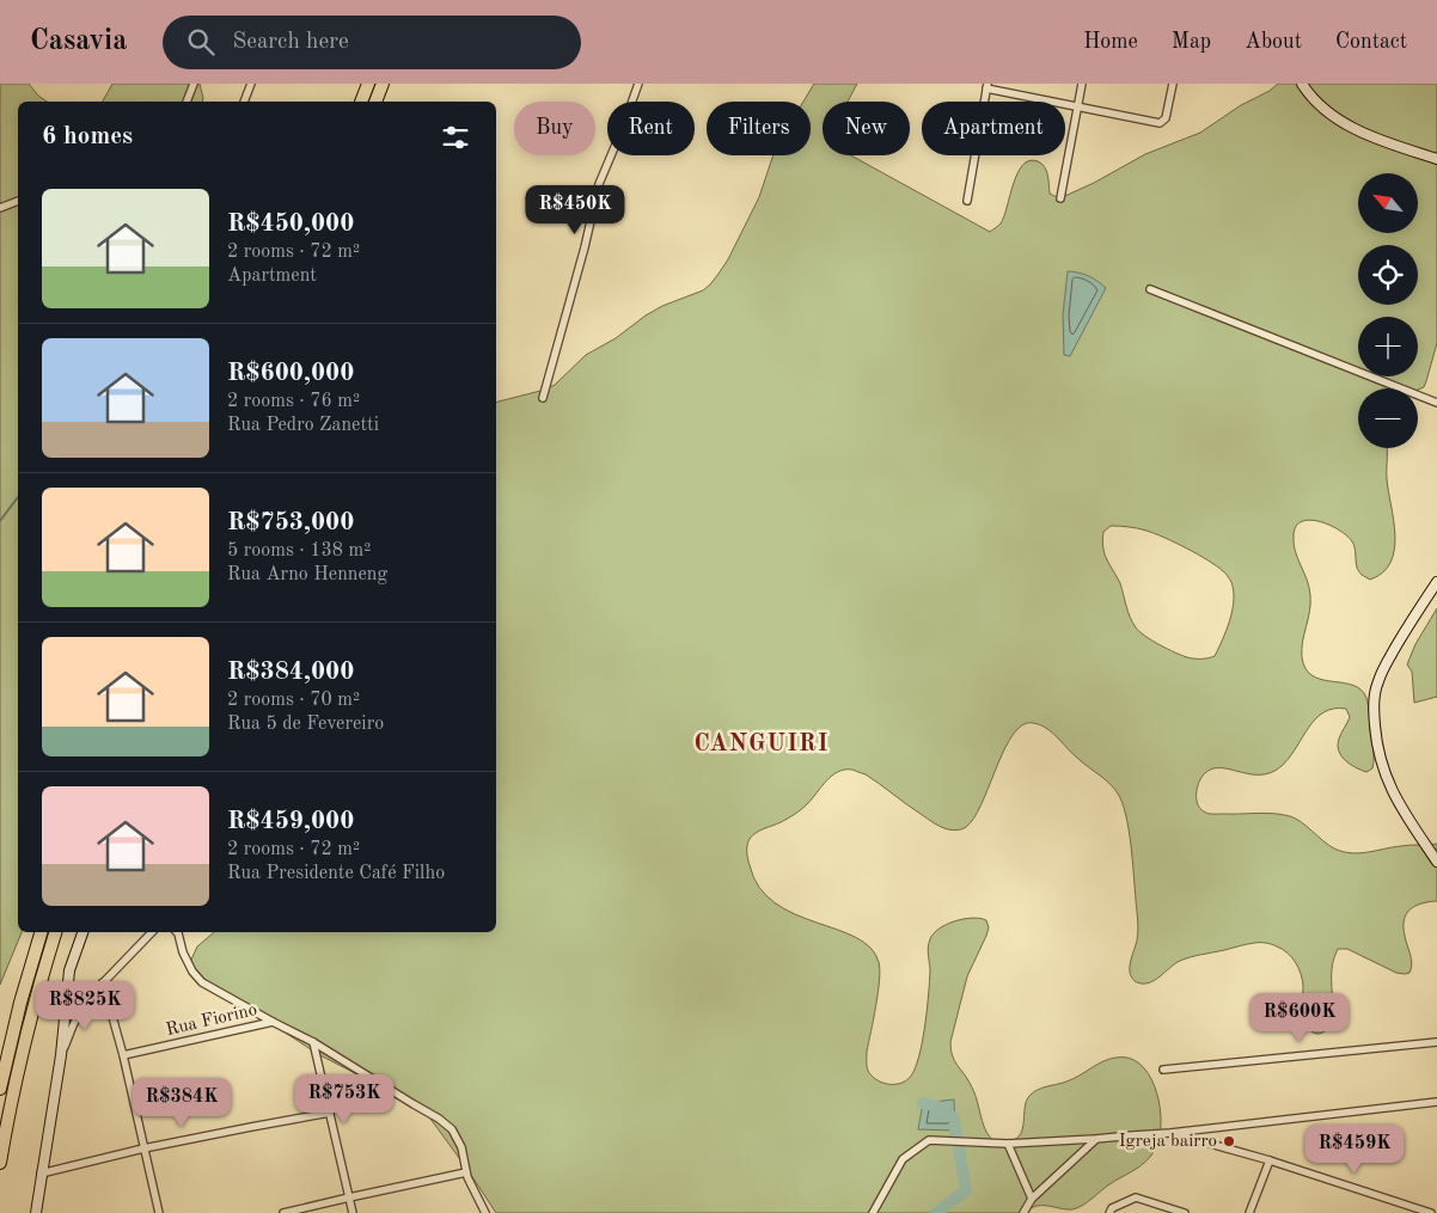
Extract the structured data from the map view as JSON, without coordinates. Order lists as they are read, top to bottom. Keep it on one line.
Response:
{"streets":{"street":["Rua Fiorino"]},"districts":["CANGUIRI"],"places":["Igreja bairro"],"north":"top left","page":{"header":"Casavia","search":"Search here","nav":["Home","Map","About","Contact"],"chip":["Buy","Rent","Filters","New","Apartment"],"heading":"6 homes","map_buttons":["+","−"],"list":[{"name":"R$450,000","note":"2 rooms · 72 m² · Apartment"},{"name":"R$600,000","note":"2 rooms · 76 m² · Rua Pedro Zanetti"},{"name":"R$753,000","note":"5 rooms · 138 m² · Rua Arno Henneng"},{"name":"R$384,000","note":"2 rooms · 70 m² · Rua 5 de Fevereiro"},{"name":"R$459,000","note":"2 rooms · 72 m² · Rua Presidente Café Filho"}],"price":["R$450K","R$825K","R$600K","R$753K","R$384K","R$459K"]}}
